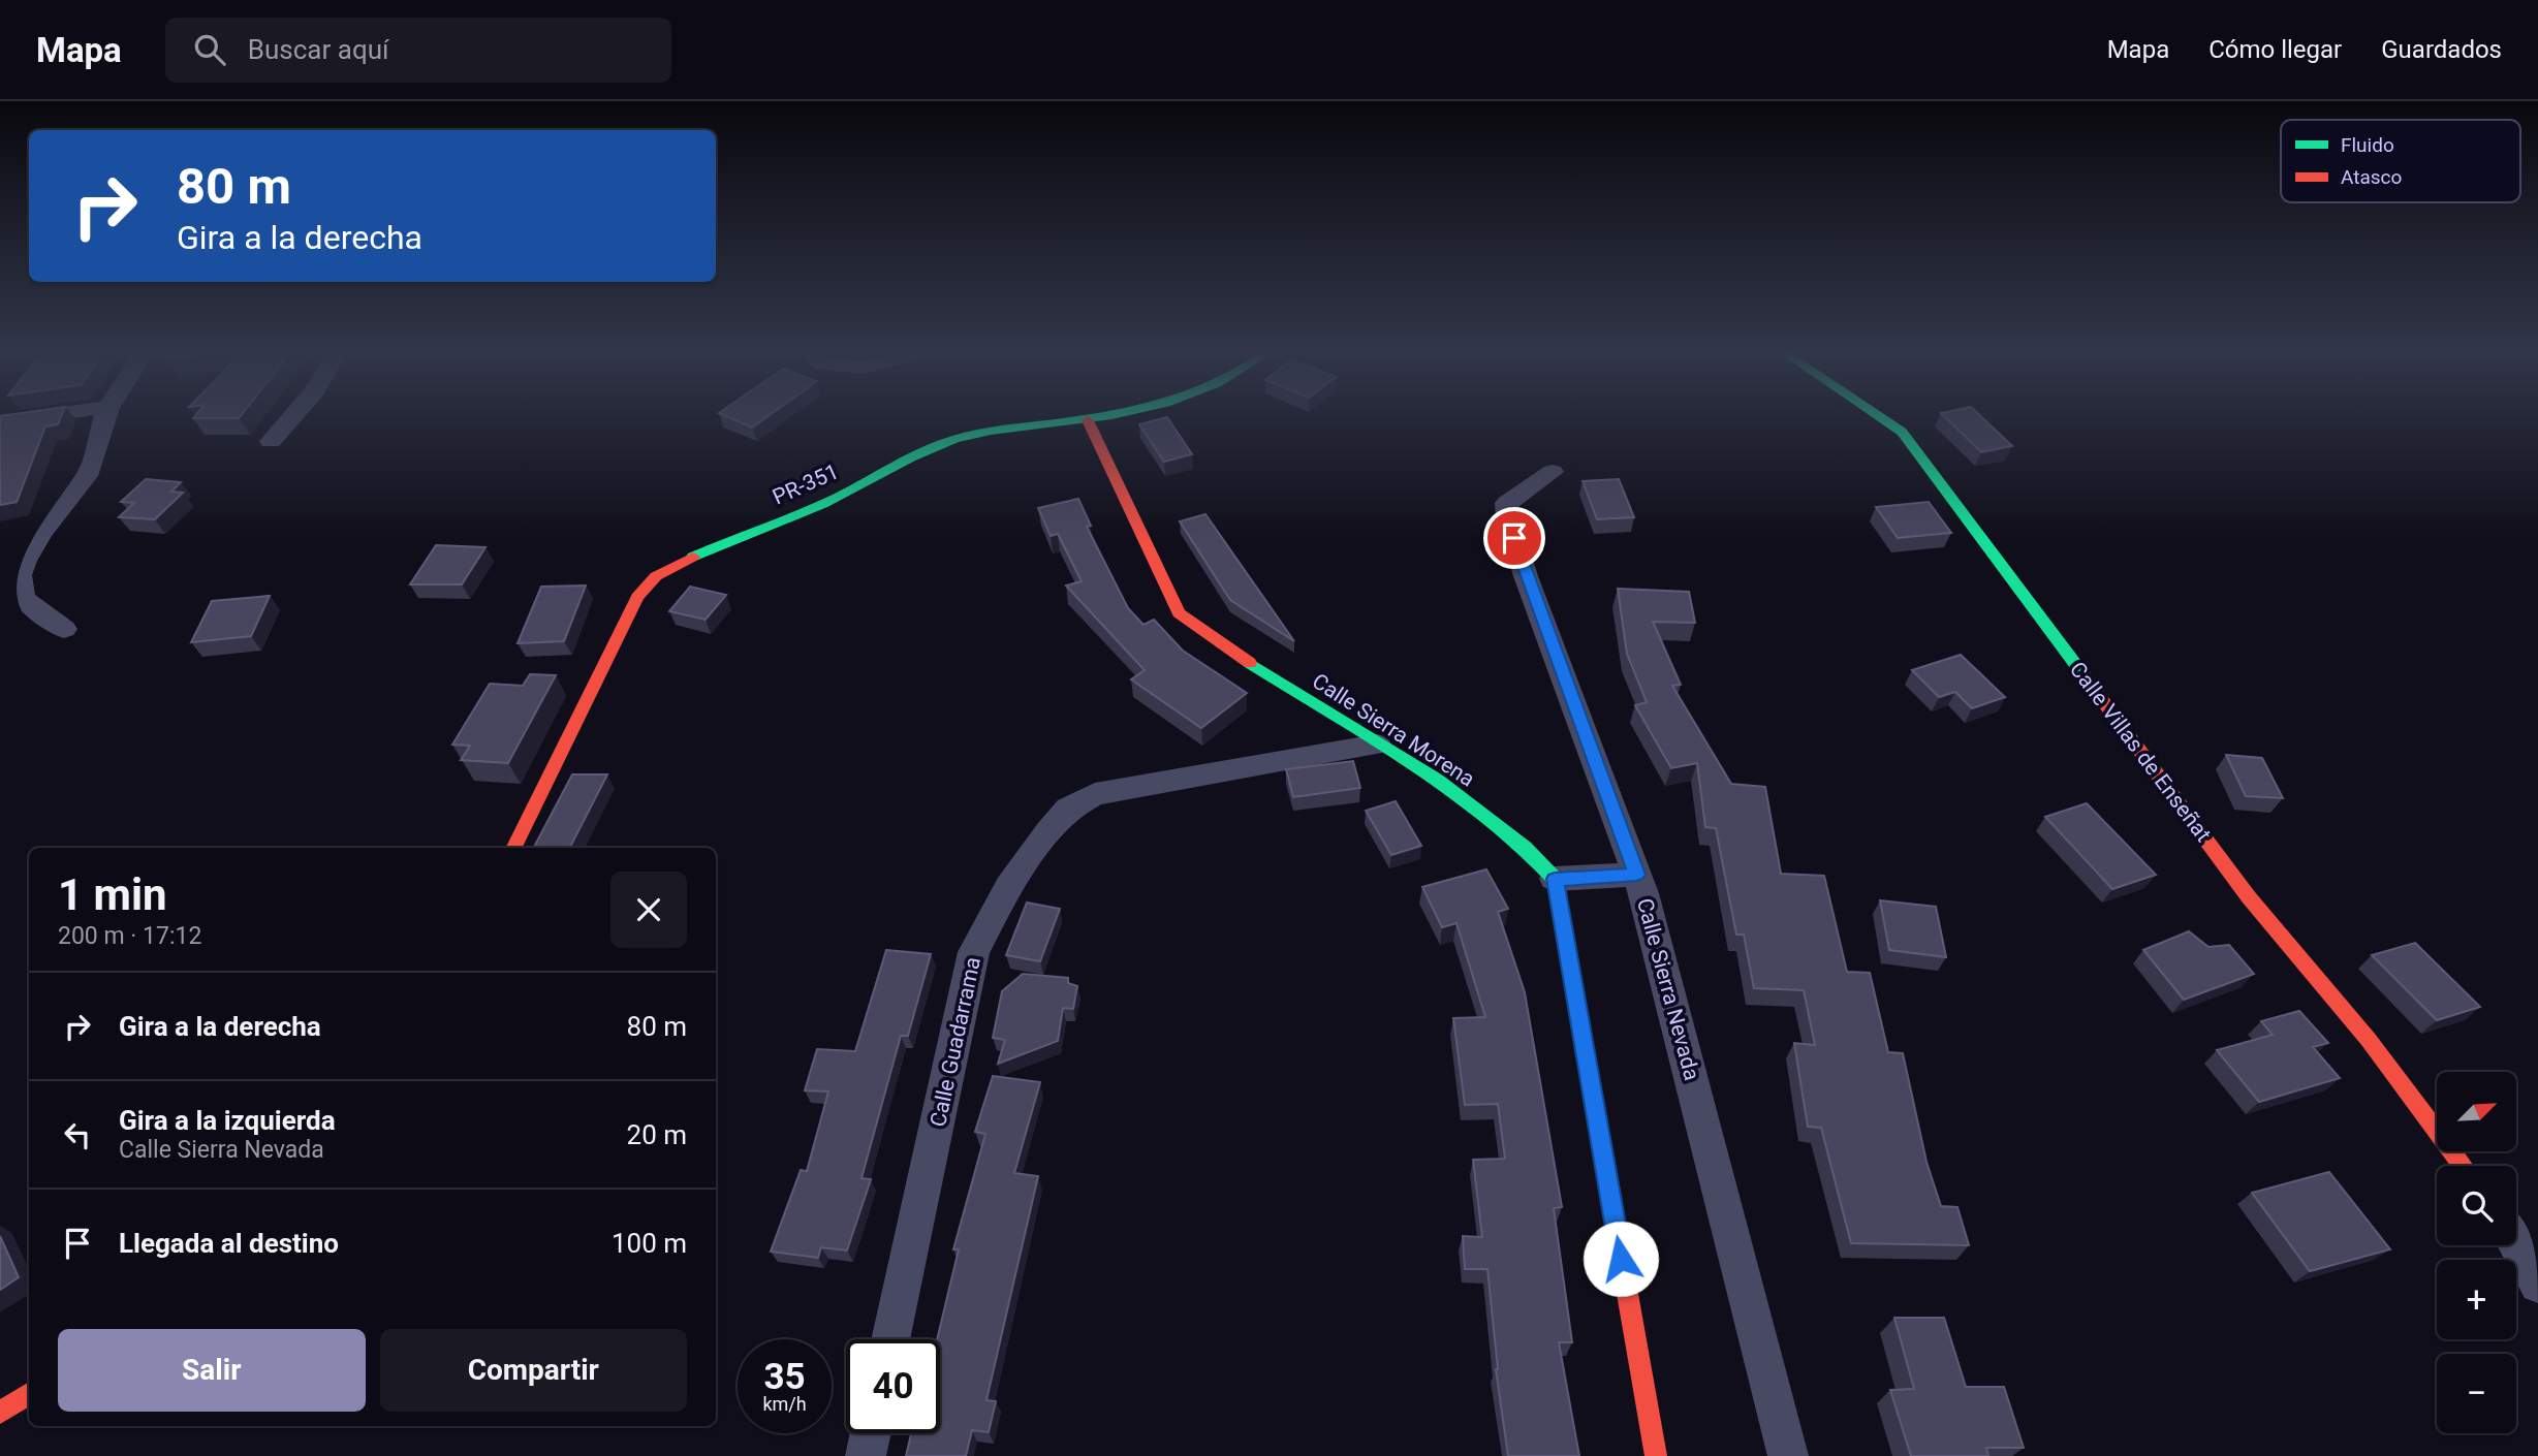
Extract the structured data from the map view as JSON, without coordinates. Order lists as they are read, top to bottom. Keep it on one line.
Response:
{"streets":{"street":["PR-351","Calle Sierra Morena","Calle Villas de Enseñat","Calle Sierra Nevada","Calle Guadarrama"]},"crossings":[["PR-351","Calle Sierra Morena"],["Calle Sierra Morena","Calle Guadarrama"]],"legend":["Fluido","Atasco"],"north":"top right","page":{"header":"Mapa","search":"Buscar aquí","nav":["Mapa","Cómo llegar","Guardados"],"turn":["80 m","Gira a la derecha"],"heading":["1 min","200 m · 17:12"],"list":[{"name":"Gira a la derecha","value":"80 m"},{"name":"Gira a la izquierda","note":"Calle Sierra Nevada","value":"20 m"},{"name":"Llegada al destino","value":"100 m"}],"map_buttons":["+","−"],"buttons":["Salir","Compartir"],"speed":"35 km/h","limit":"40"}}
